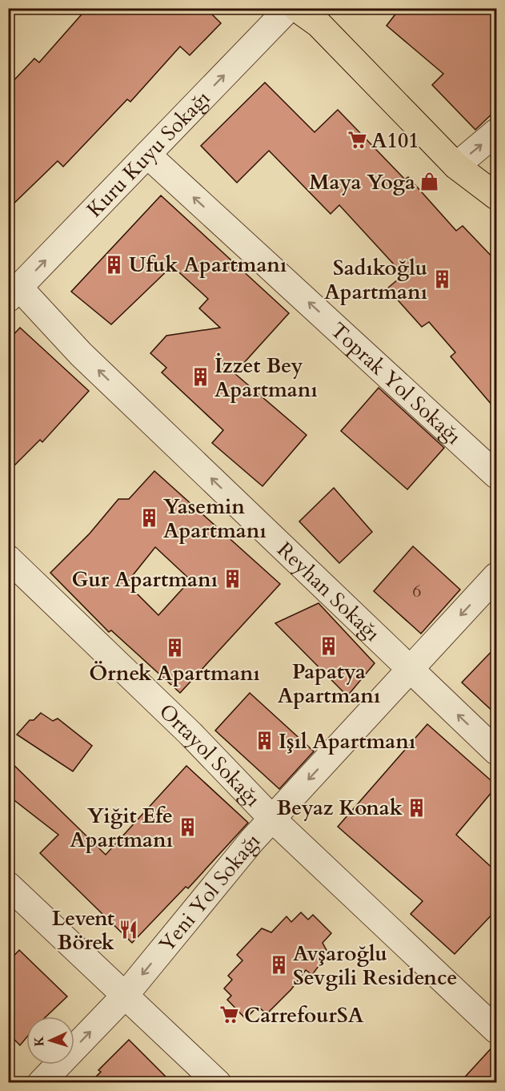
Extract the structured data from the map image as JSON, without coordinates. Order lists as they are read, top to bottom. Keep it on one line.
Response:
{"streets":{"street":["Kuru Kuyu Sokağı","Toprak Yol Sokağı","Reyhan Sokağı","Ortayol Sokağı","Yeni Yol Sokağı"]},"crossings":[["Kuru Kuyu Sokağı","Toprak Yol Sokağı"],["Kuru Kuyu Sokağı","Reyhan Sokağı"],["Reyhan Sokağı","Yeni Yol Sokağı"],["Ortayol Sokağı","Yeni Yol Sokağı"]],"one_way":["Kuru Kuyu Sokağı","Toprak Yol Sokağı","Reyhan Sokağı"],"places":{"supermarket":["A101","CarrefourSA"],"shop":["Maya Yoga"],"building":["Ufuk Apartmanı","Sadıkoğlu Apartmanı","İzzet Bey Apartmanı","Yasemin Apartmanı","Gur Apartmanı","Papatya Apartmanı","Örnek Apartmanı","Işıl Apartmanı","Beyaz Konak","Yiğit Efe Apartmanı","Avşaroğlu Sevgili Residence"],"restaurant":["Levent Börek"]},"house_numbers":["6"],"north":"left"}
